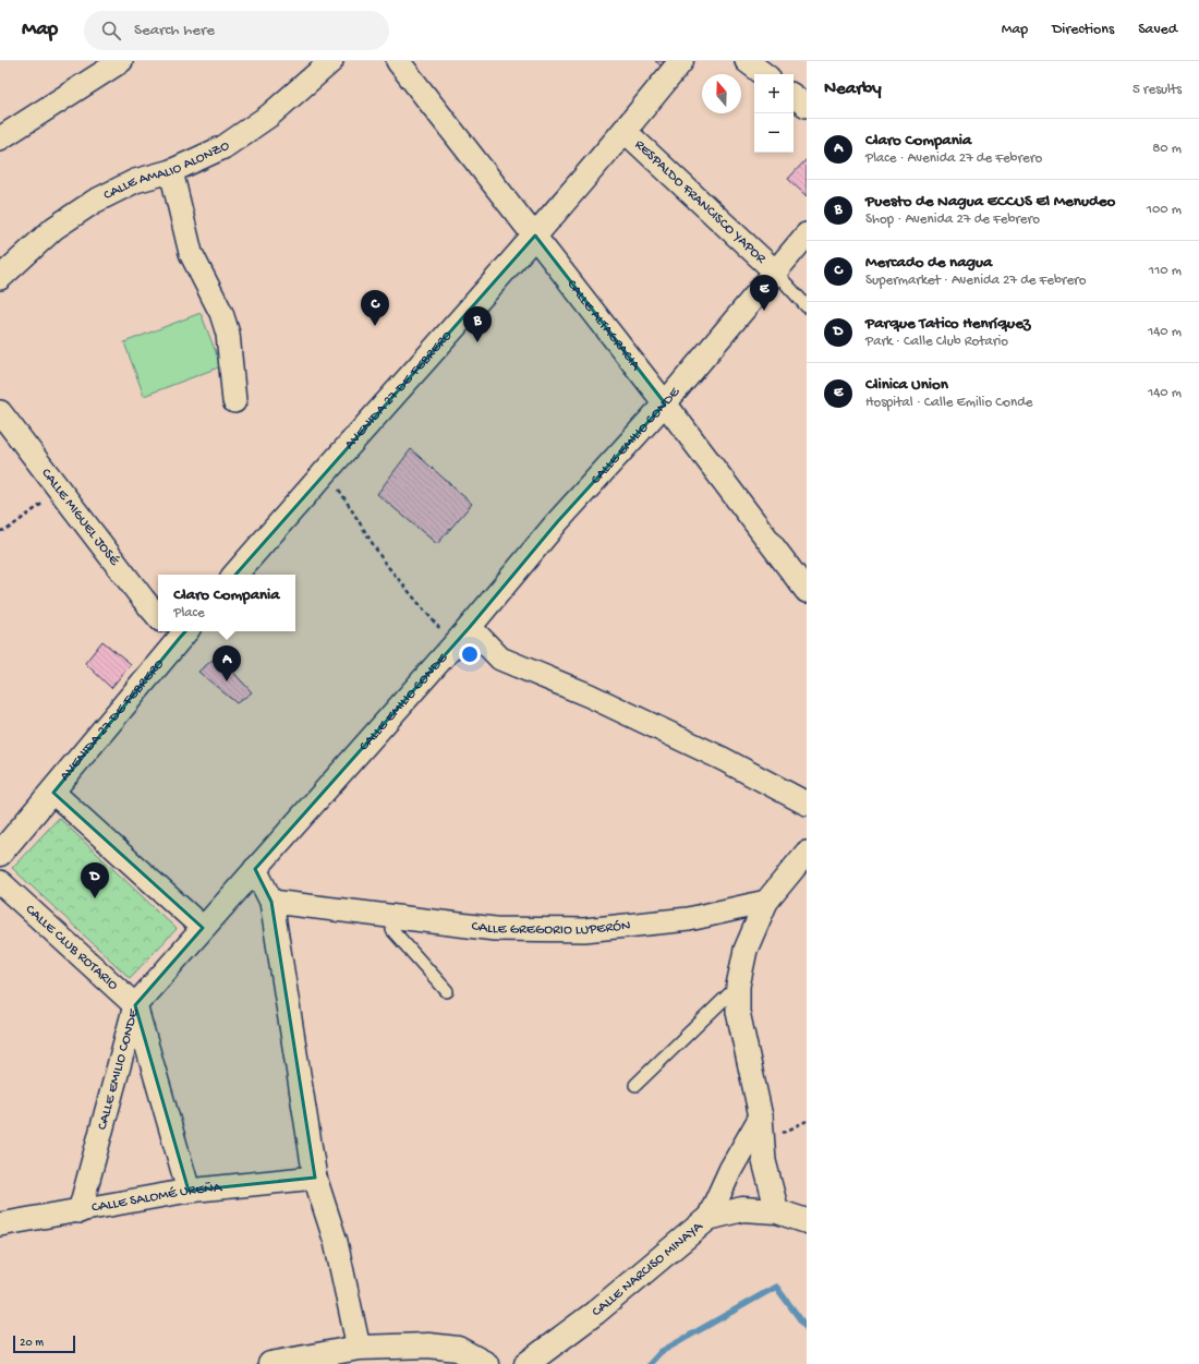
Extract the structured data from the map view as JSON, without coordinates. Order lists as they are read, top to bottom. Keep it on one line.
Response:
{"streets":{"street":["CALLE AMALIO ALONZO","RESPALDO FRANCISCO YAPOR","CALLE ALTAGRACIA","AVENIDA 27 DE FEBRERO","CALLE EMILIO CONDE","CALLE MIGUEL JOSÉ","CALLE GREGORIO LUPERÓN","CALLE CLUB ROTARIO","CALLE SALOMÉ UREÑA","CALLE NARCISO MINAYA"]},"crossings":[["RESPALDO FRANCISCO YAPOR","AVENIDA 27 DE FEBRERO"],["RESPALDO FRANCISCO YAPOR","CALLE EMILIO CONDE"],["CALLE ALTAGRACIA","AVENIDA 27 DE FEBRERO"],["CALLE ALTAGRACIA","CALLE EMILIO CONDE"],["CALLE EMILIO CONDE","CALLE CLUB ROTARIO"],["CALLE EMILIO CONDE","CALLE SALOMÉ UREÑA"]],"scale_bar":"20 m","north":"top","page":{"header":"Map","search":"Search here","nav":["Map","Directions","Saved"],"heading":["Nearby","5 results"],"map_buttons":["+","−"],"list":[{"mark":"A","name":"Claro Compania","note":"Place · Avenida 27 de Febrero","value":"80 m"},{"mark":"B","name":"Puesto de Nagua ECCUS El Menudeo","note":"Shop · Avenida 27 de Febrero","value":"100 m"},{"mark":"C","name":"Mercado de nagua","note":"Supermarket · Avenida 27 de Febrero","value":"110 m"},{"mark":"D","name":"Parque Tatico Henríquez","note":"Park · Calle Club Rotario","value":"140 m"},{"mark":"E","name":"Clinica Union","note":"Hospital · Calle Emilio Conde","value":"140 m"}],"pins":["E","C","B","A","D"],"popup":["Claro Compania","Place"],"scale":"20 m"}}
